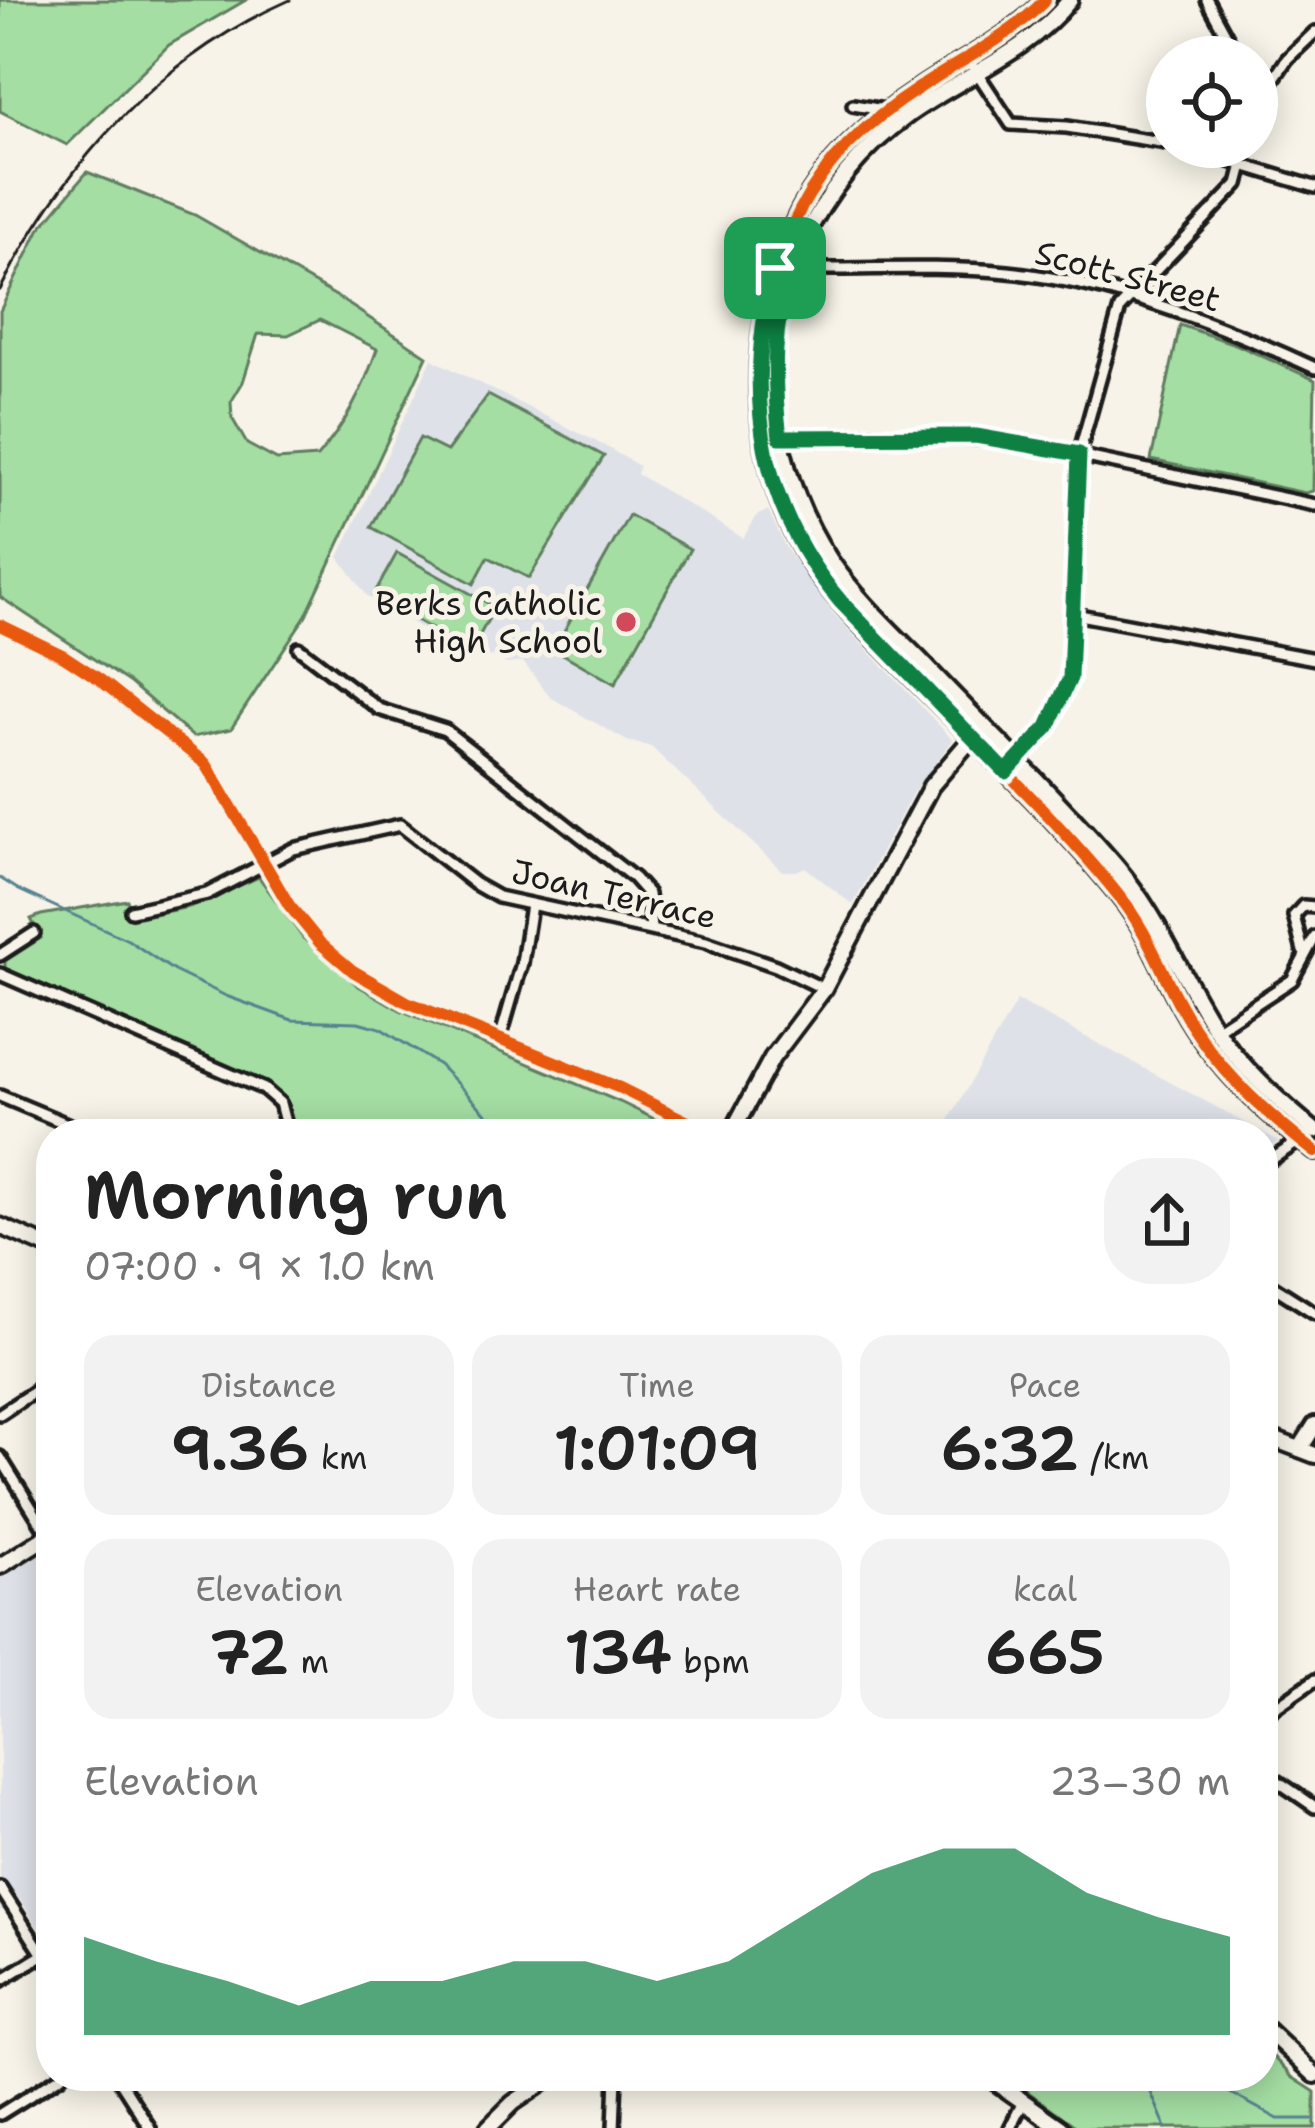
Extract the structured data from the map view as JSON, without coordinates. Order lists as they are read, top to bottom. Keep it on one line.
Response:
{"streets":{"street":["Scott Street","Joan Terrace"]},"places":["Berks Catholic High School"],"page":{"heading":["Morning run","07:00 · 9 × 1.0 km"],"stats":[["Distance","9.36 km"],["Time","1:01:09"],["Pace","6:32 /km"],["Elevation","72 m"],["Heart rate","134 bpm"],["kcal","665"]],"chart":["Elevation","23–30 m"]}}
